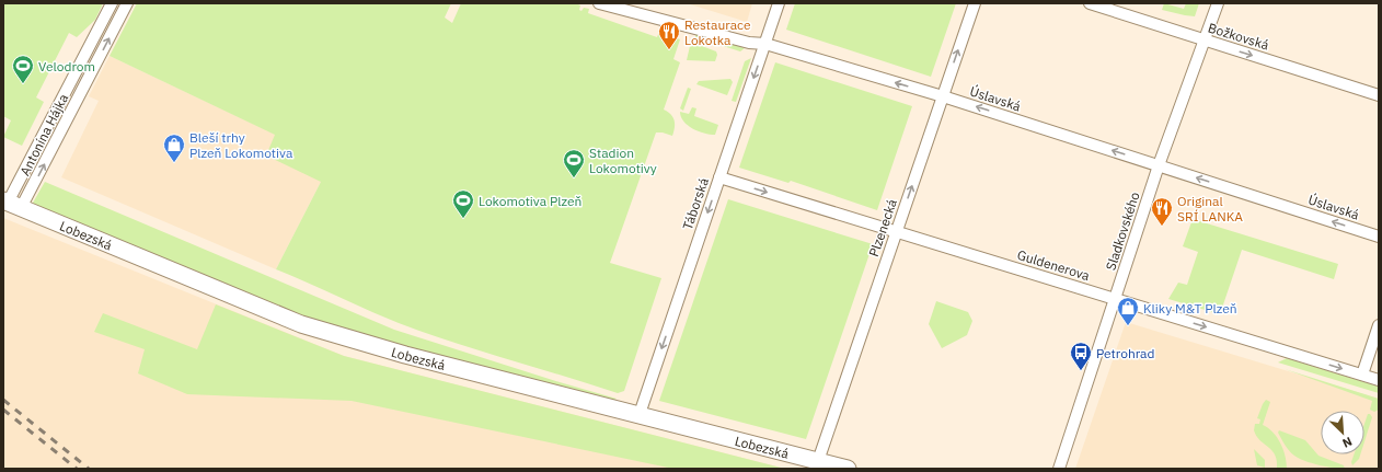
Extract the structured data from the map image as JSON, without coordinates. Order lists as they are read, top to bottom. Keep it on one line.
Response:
{"streets":{"street":["Božkovská","Úslavská","Antonína Hájka","Táborská","Plzenecká","Sladkovského","Lobezská","Guldenerova"]},"crossings":[["Božkovská","Sladkovského"],["Úslavská","Táborská"],["Úslavská","Plzenecká"],["Úslavská","Sladkovského"],["Antonína Hájka","Lobezská"],["Táborská","Lobezská"],["Táborská","Guldenerova"],["Plzenecká","Lobezská"],["Plzenecká","Guldenerova"],["Sladkovského","Guldenerova"]],"one_way":["Božkovská","Úslavská","Táborská","Plzenecká","Guldenerova"],"places":{"restaurant":["Restaurace Lokotka","Original SRÍ LANKA"],"sports":["Velodrom","Stadion Lokomotivy","Lokomotiva Plzeň"],"shop":["Bleší trhy Plzeň Lokomotiva","Kliky M&T Plzeň"],"bus stop":["Petrohrad"]},"north":"bottom right"}
